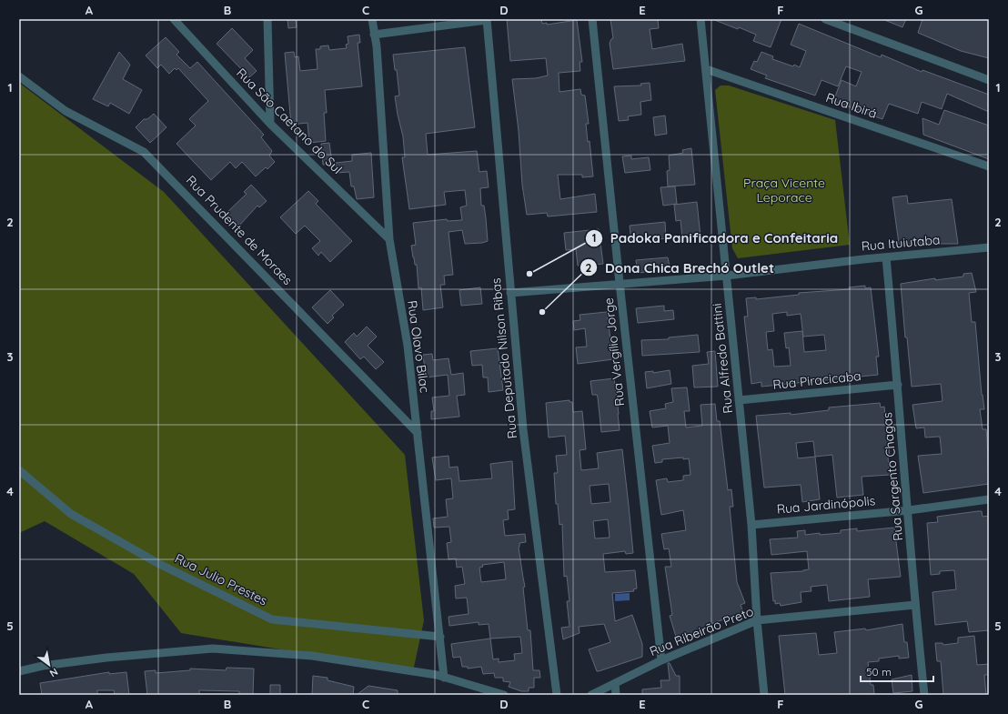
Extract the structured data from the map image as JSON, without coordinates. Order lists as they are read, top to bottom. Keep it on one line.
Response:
{"streets":{"street":["Rua Ibirá","Rua São Caetano do Sul","Rua Prudente de Moraes","Rua Ituiutaba","Rua Olavo Bilac","Rua Vergílio Jorge","Rua Deputado Nilson Ribas","Rua Alfredo Battini","Rua Piracicaba","Rua Sargento Chagas","Rua Jardinópolis","Rua Julio Prestes","Rua Ribeirão Preto"]},"crossings":[["Rua Ibirá","Rua Alfredo Battini"],["Rua São Caetano do Sul","Rua Olavo Bilac"],["Rua Prudente de Moraes","Rua Olavo Bilac"],["Rua Ituiutaba","Rua Vergílio Jorge"],["Rua Ituiutaba","Rua Deputado Nilson Ribas"],["Rua Ituiutaba","Rua Alfredo Battini"],["Rua Ituiutaba","Rua Sargento Chagas"],["Rua Olavo Bilac","Rua Julio Prestes"],["Rua Vergílio Jorge","Rua Ribeirão Preto"],["Rua Alfredo Battini","Rua Piracicaba"],["Rua Alfredo Battini","Rua Jardinópolis"],["Rua Alfredo Battini","Rua Ribeirão Preto"],["Rua Piracicaba","Rua Sargento Chagas"],["Rua Sargento Chagas","Rua Jardinópolis"],["Rua Sargento Chagas","Rua Ribeirão Preto"]],"parks":["Praça Vicente Leporace"],"places":["Padoka Panificadora e Confeitaria","Dona Chica Brechó Outlet"],"scale_bar":"50 m","north":"bottom right","grid":{"columns":["A","B","C","D","E","F","G"],"rows":["1","2","3","4","5"]}}
